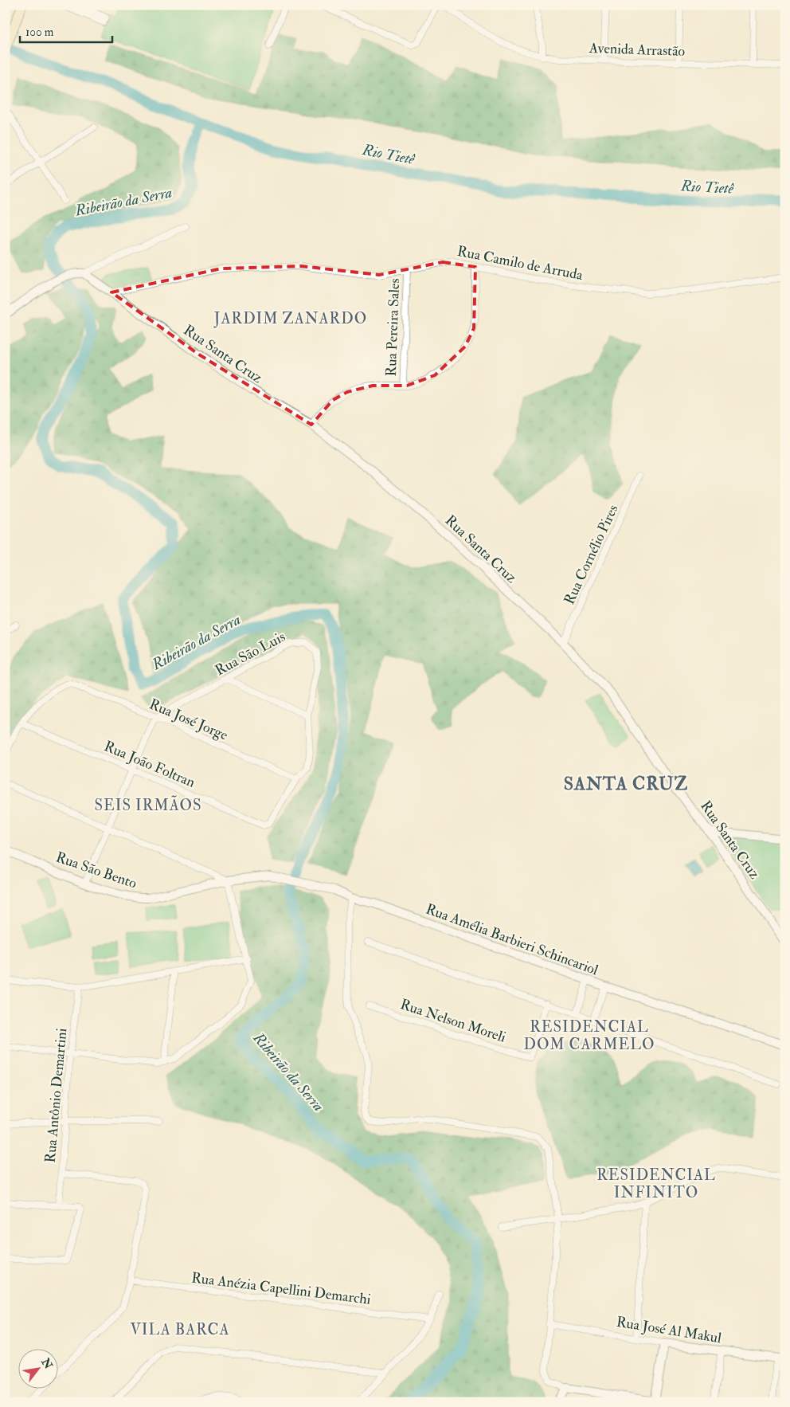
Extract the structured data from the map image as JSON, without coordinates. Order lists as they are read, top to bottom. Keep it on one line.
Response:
{"streets":{"street":["Avenida Arrastão","Rua Camilo de Arruda","Rua Pereira Sales","Rua Santa Cruz","Rua Cornélio Pires","Rua São Luis","Rua José Jorge","Rua João Foltran","Rua São Bento","Rua Amélia Barbieri Schincariol","Rua Nelson Moreli","Rua Antônio Demartini","Rua Anézia Capellini Demarchi","Rua José Al Makul"]},"crossings":[["Rua Camilo de Arruda","Rua Pereira Sales"],["Rua Camilo de Arruda","Rua Santa Cruz"],["Rua Santa Cruz","Rua Cornélio Pires"],["Rua São Luis","Rua José Jorge"],["Rua São Luis","Rua João Foltran"],["Rua José Jorge","Rua João Foltran"],["Rua São Bento","Rua Amélia Barbieri Schincariol"]],"districts":["JARDIM ZANARDO","SANTA CRUZ","SEIS IRMÃOS","RESIDENCIAL DOM CARMELO","RESIDENCIAL INFINITO","VILA BARCA"],"water":["Rio Tietê","Ribeirão da Serra"],"scale_bar":"100 m","north":"top right"}
